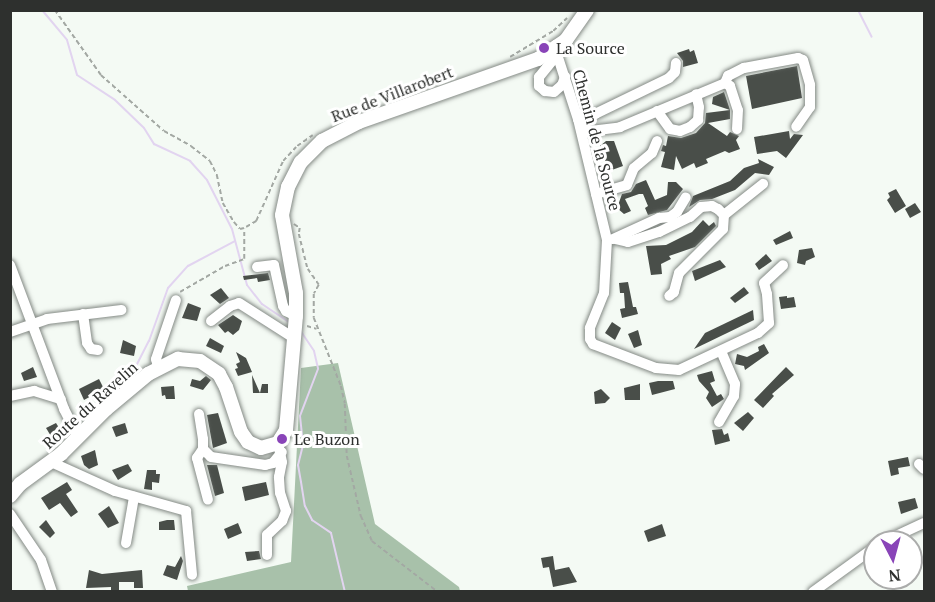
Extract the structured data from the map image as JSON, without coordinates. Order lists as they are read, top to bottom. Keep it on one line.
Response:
{"streets":{"main road":["Rue de Villarobert","Route du Ravelin"],"street":["Chemin de la Source"]},"crossings":[["Rue de Villarobert","Chemin de la Source"]],"places":["La Source","Le Buzon"],"north":"bottom"}
